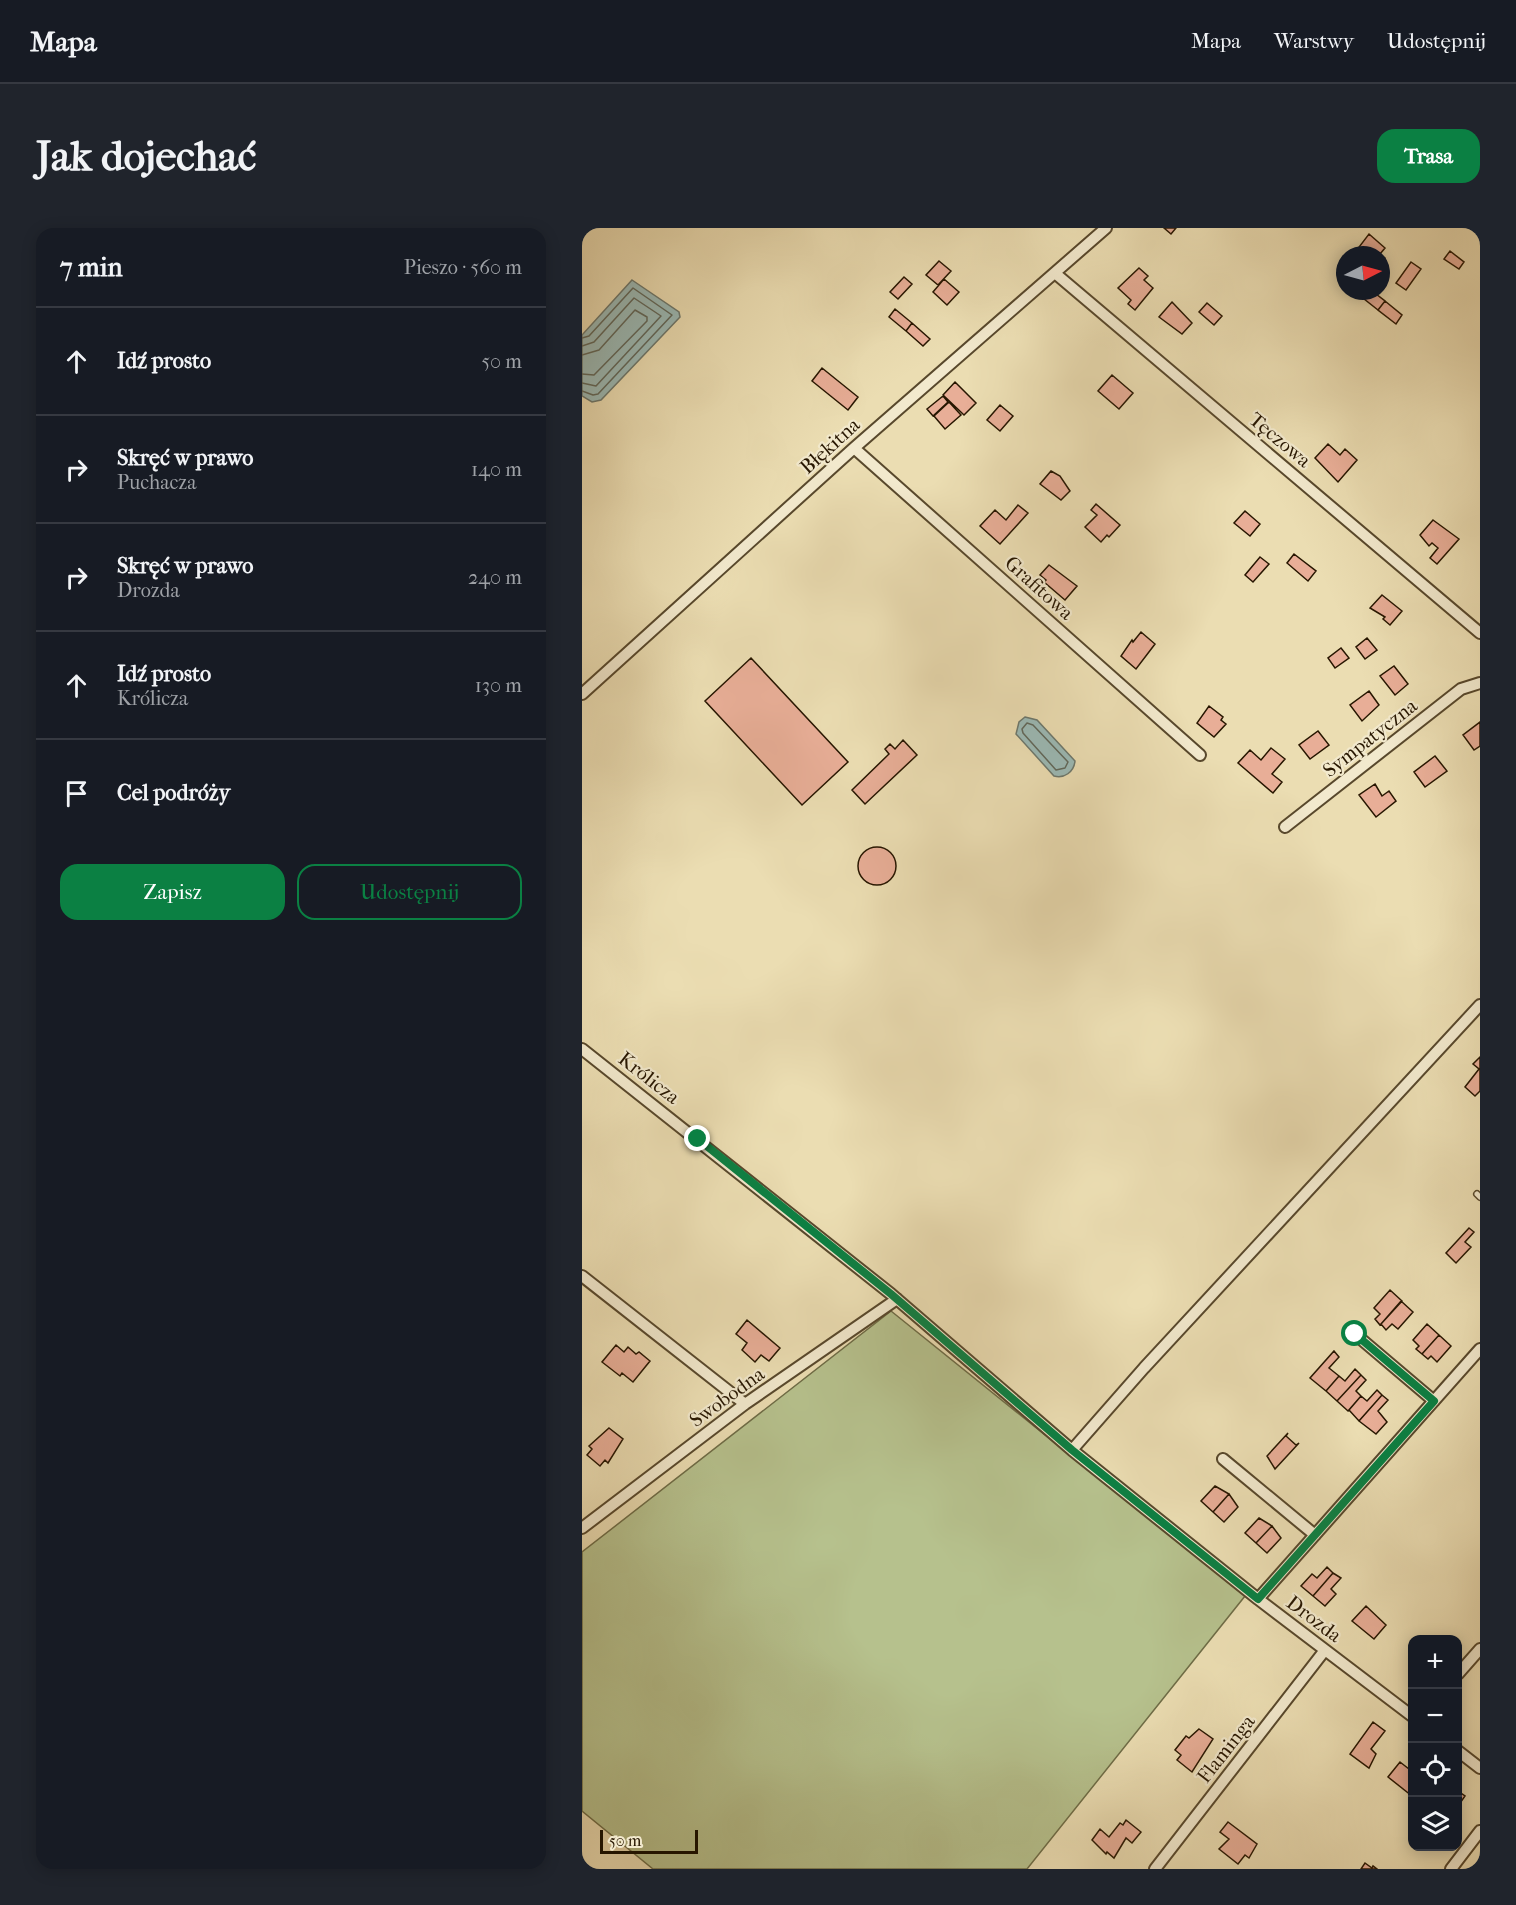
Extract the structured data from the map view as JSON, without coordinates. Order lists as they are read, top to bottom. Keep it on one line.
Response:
{"streets":{"street":["Tęczowa","Błękitna","Grafitowa","Sympatyczna","Królicza","Swobodna","Drozda","Flaminga"]},"crossings":[["Tęczowa","Błękitna"],["Błękitna","Grafitowa"],["Królicza","Swobodna"],["Królicza","Drozda"],["Swobodna","Drozda"],["Drozda","Flaminga"]],"scale_bar":"50 m","north":"right","page":{"header":"Mapa","nav":["Mapa","Warstwy","Udostępnij"],"buttons":["Trasa",["Zapisz","Udostępnij"]],"title":"Jak dojechać","heading":["7 min","Pieszo · 560 m"],"list":[["Idź prosto","50 m"],["Skręć w prawo","Puchacza","140 m"],["Skręć w prawo","Drozda","240 m"],["Idź prosto","Królicza","130 m"],"Cel podróży"],"map_buttons":["+","−"],"scale":"50 m"}}
